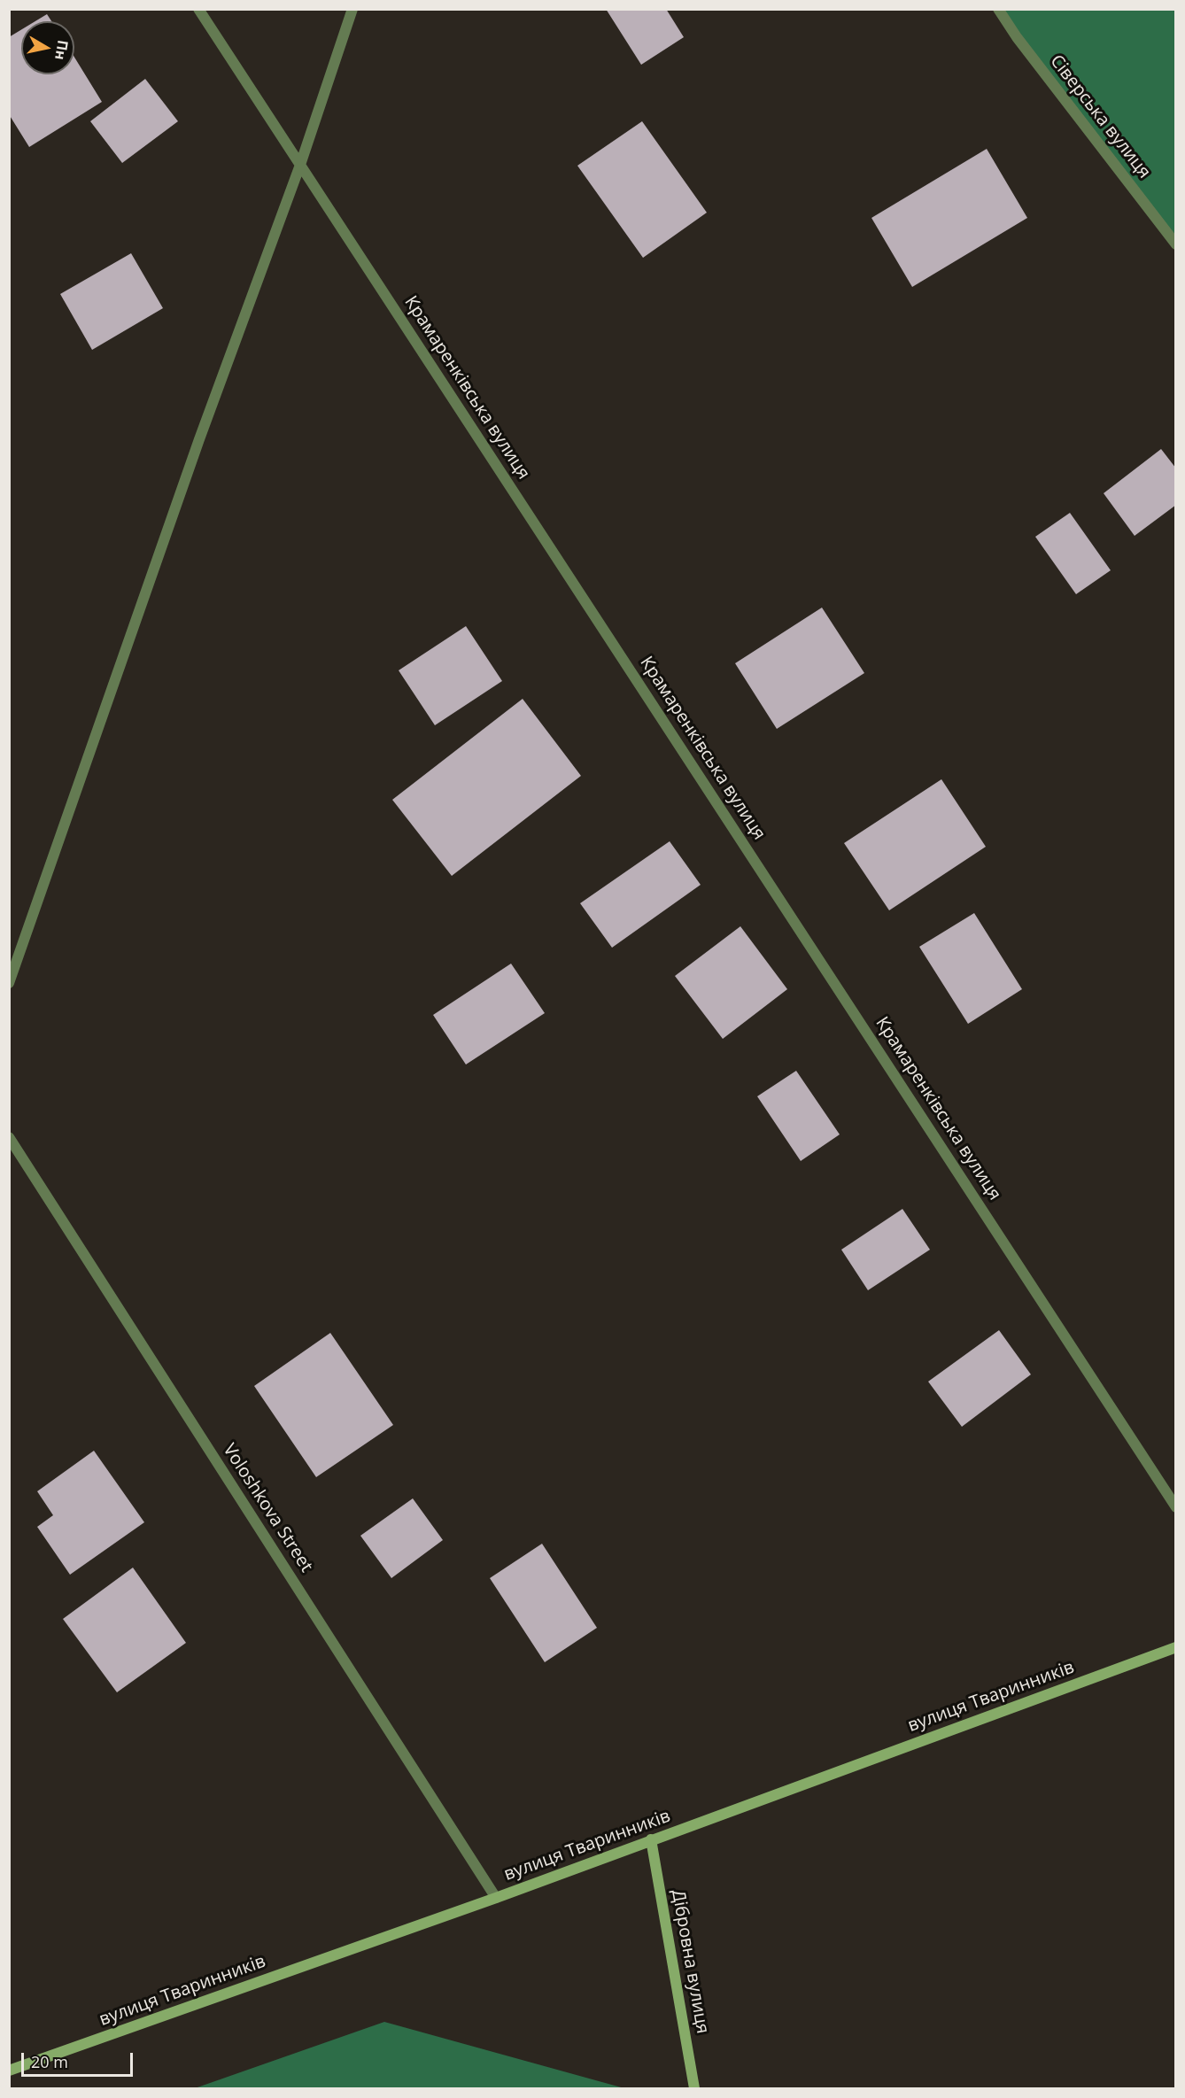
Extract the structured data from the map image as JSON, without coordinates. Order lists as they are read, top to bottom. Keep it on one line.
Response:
{"streets":{"main road":["вулиця Тваринників","Дібровна вулиця"],"street":["Сіверська вулиця","Крамаренківська вулиця","Voloshkova Street"]},"crossings":[["Voloshkova Street","вулиця Тваринників"],["вулиця Тваринників","Дібровна вулиця"]],"scale_bar":"20 m","north":"right"}
